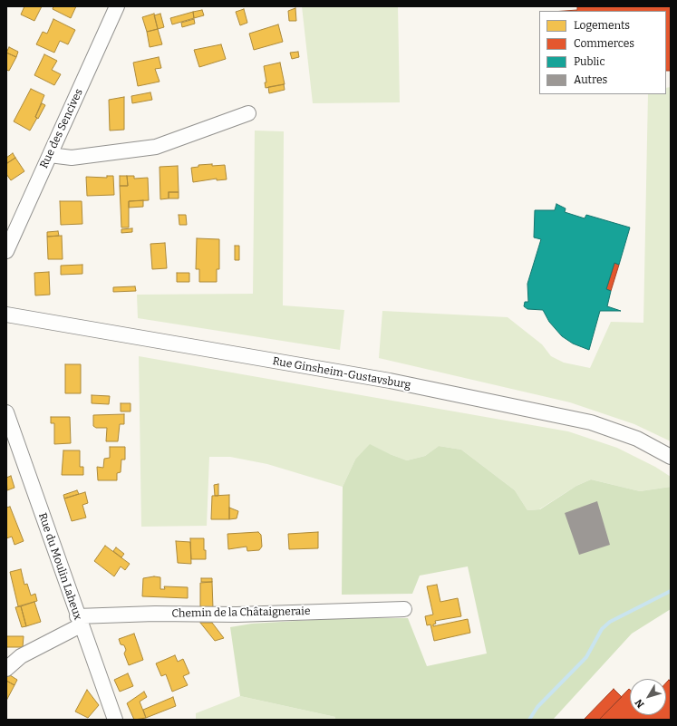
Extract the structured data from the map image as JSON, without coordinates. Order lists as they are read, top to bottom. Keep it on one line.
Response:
{"streets":{"street":["Rue des Sencives","Rue Ginsheim-Gustavsburg","Rue du Moulin Laheux","Chemin de la Châtaigneraie"]},"crossings":[["Rue du Moulin Laheux","Chemin de la Châtaigneraie"]],"legend":["Logements","Commerces","Public","Autres"],"north":"bottom left"}
